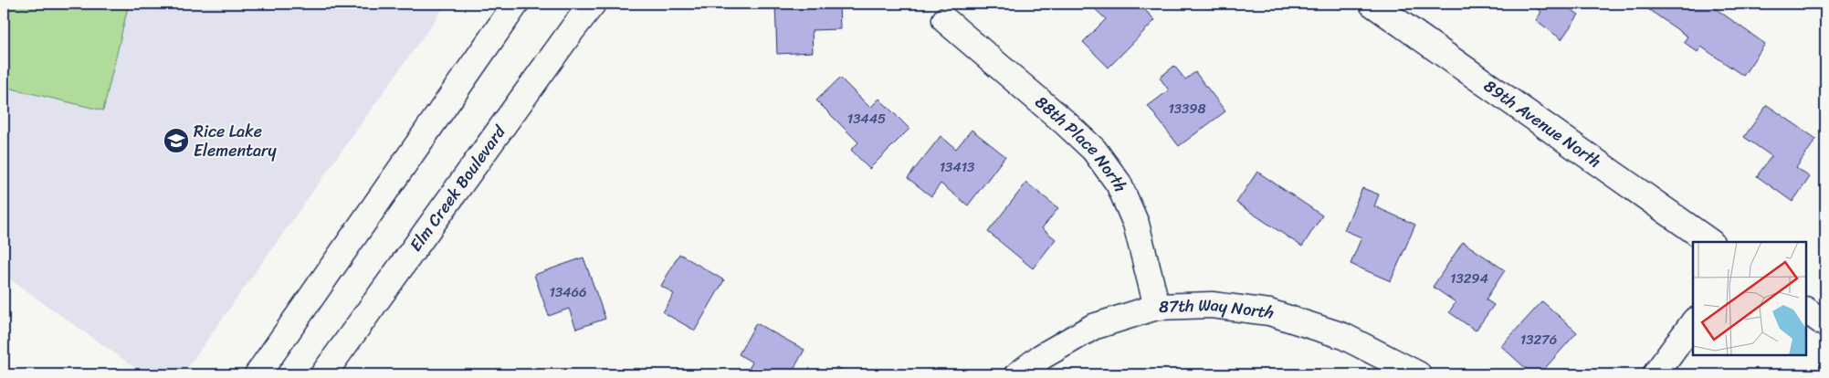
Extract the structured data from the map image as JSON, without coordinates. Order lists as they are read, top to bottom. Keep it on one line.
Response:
{"streets":{"street":["89th Avenue North","88th Place North","Elm Creek Boulevard","87th Way North"]},"crossings":[["88th Place North","87th Way North"]],"places":{"school or university":["Rice Lake Elementary"]},"house_numbers":["13398","13445","13413","13294","13466","13276"]}
